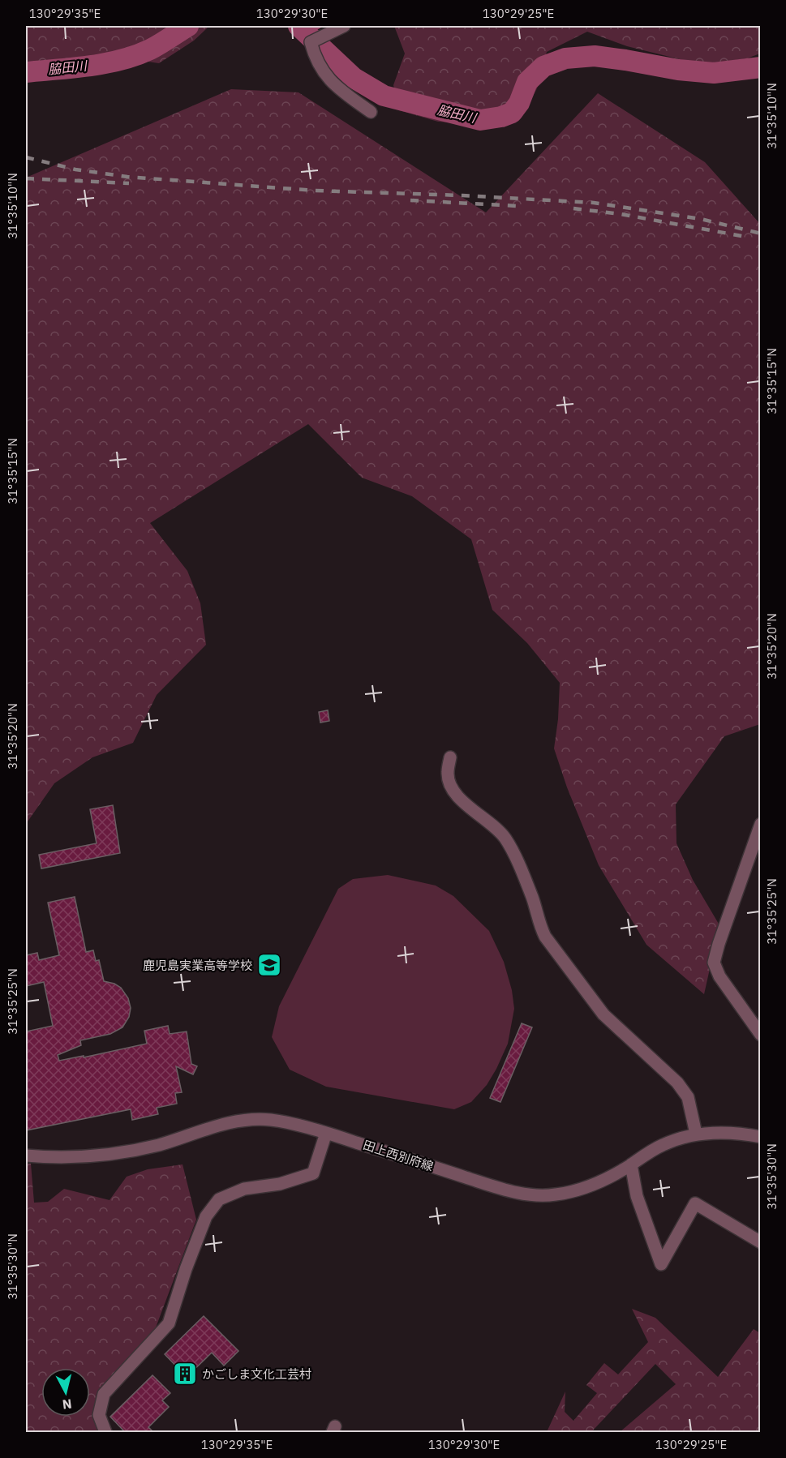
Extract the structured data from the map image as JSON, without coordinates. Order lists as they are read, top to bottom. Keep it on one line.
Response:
{"streets":{"street":["田上西別府線"]},"water":["脇田川"],"places":{"school or university":["鹿児島実業高等学校"],"building":["かごしま文化工芸村"]},"north":"bottom","coordinates":["130°29'35\"E","130°29'30\"E","130°29'25\"E","31°35'10\"N","31°35'15\"N","31°35'20\"N","31°35'25\"N","31°35'30\"N"]}
